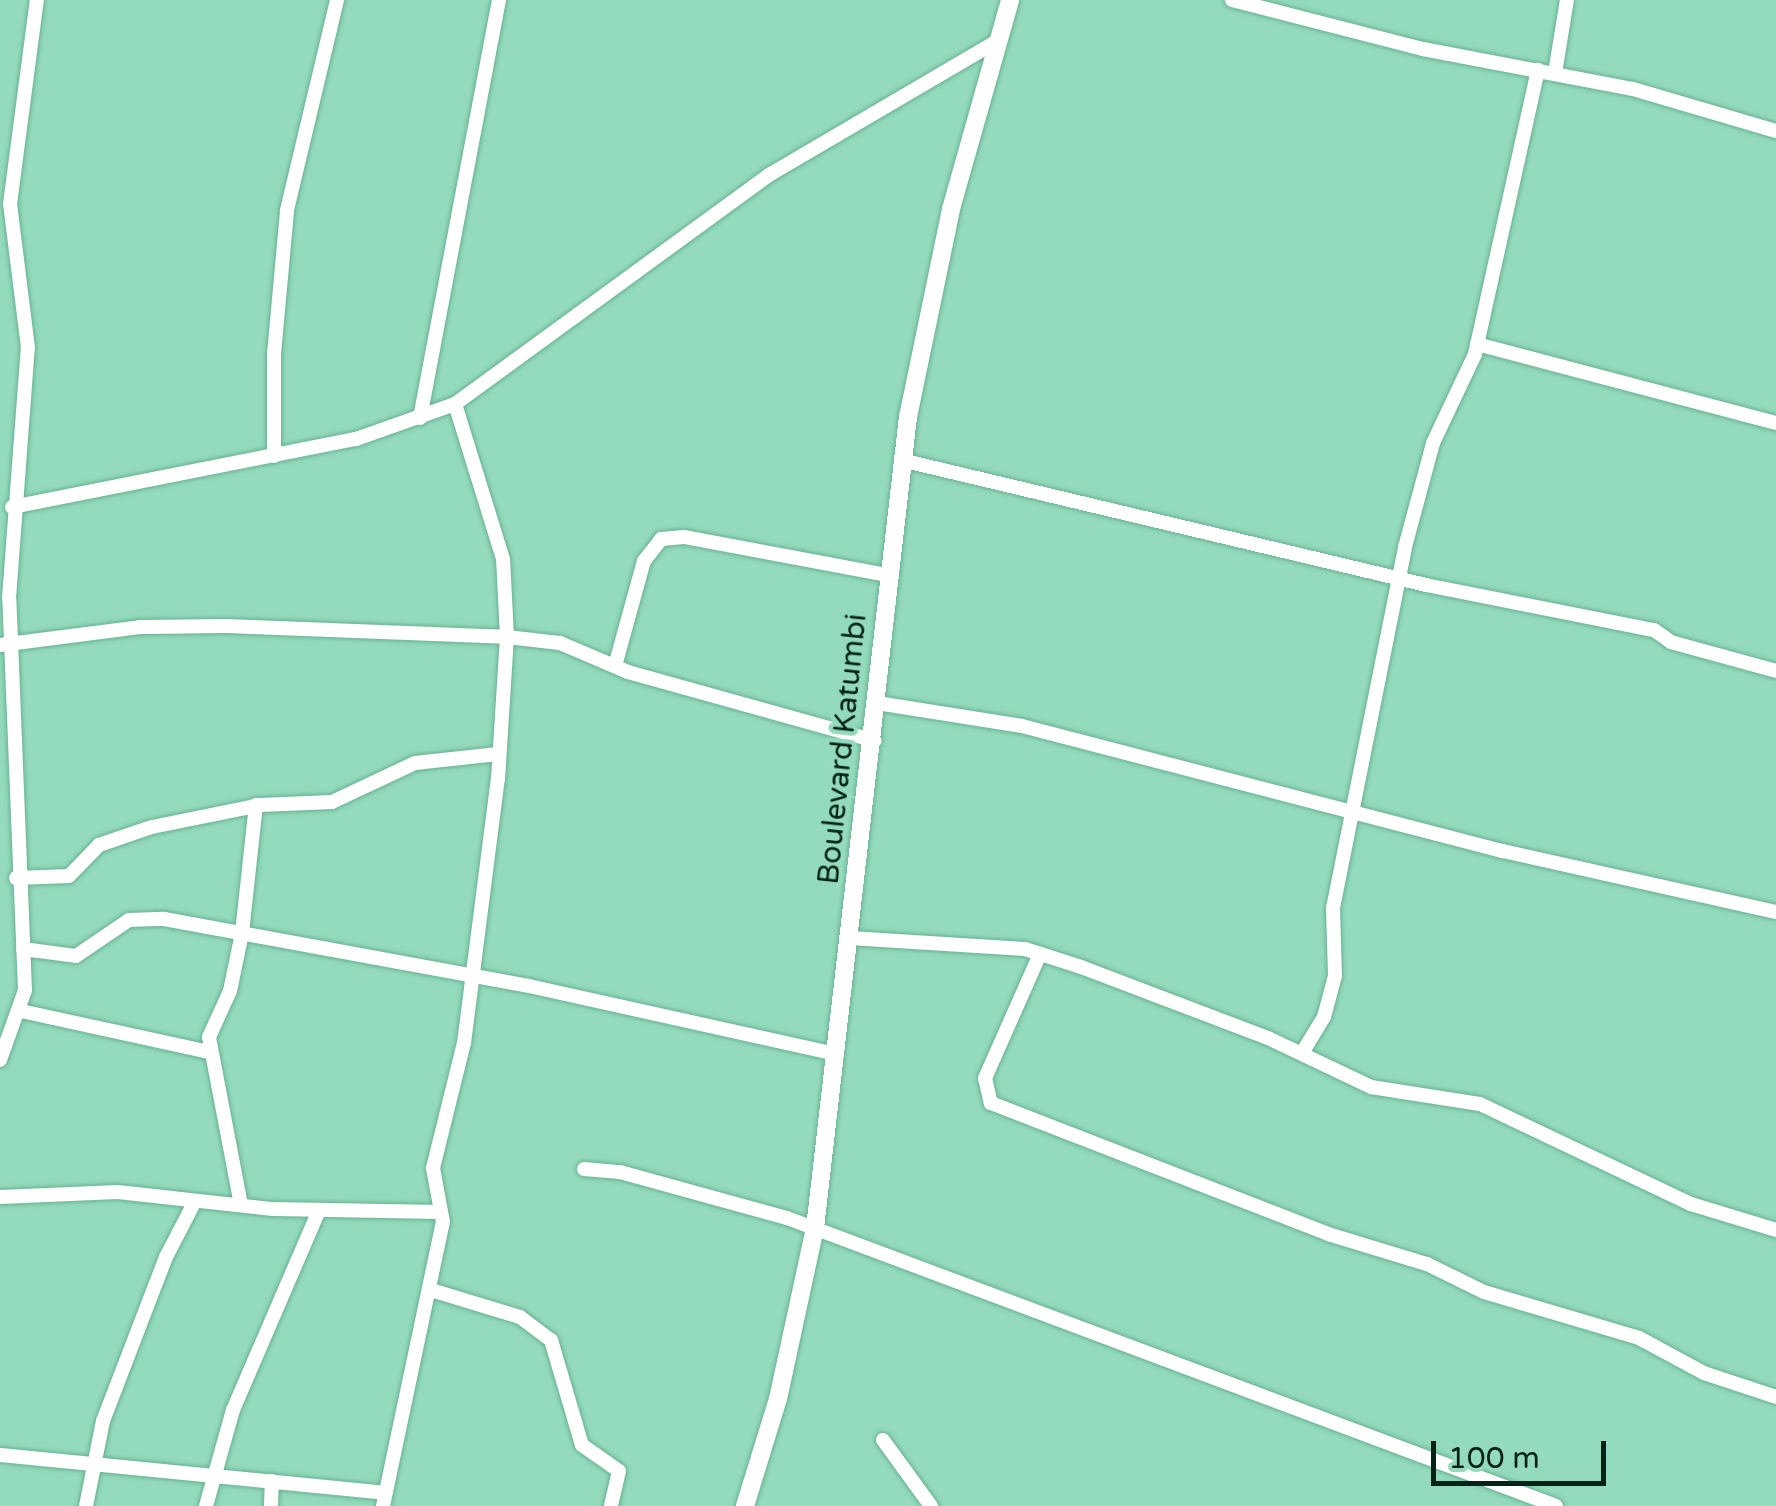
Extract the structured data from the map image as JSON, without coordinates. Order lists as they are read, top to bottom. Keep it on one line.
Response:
{"streets":{"street":["Boulevard Katumbi"]},"scale_bar":"100 m"}
